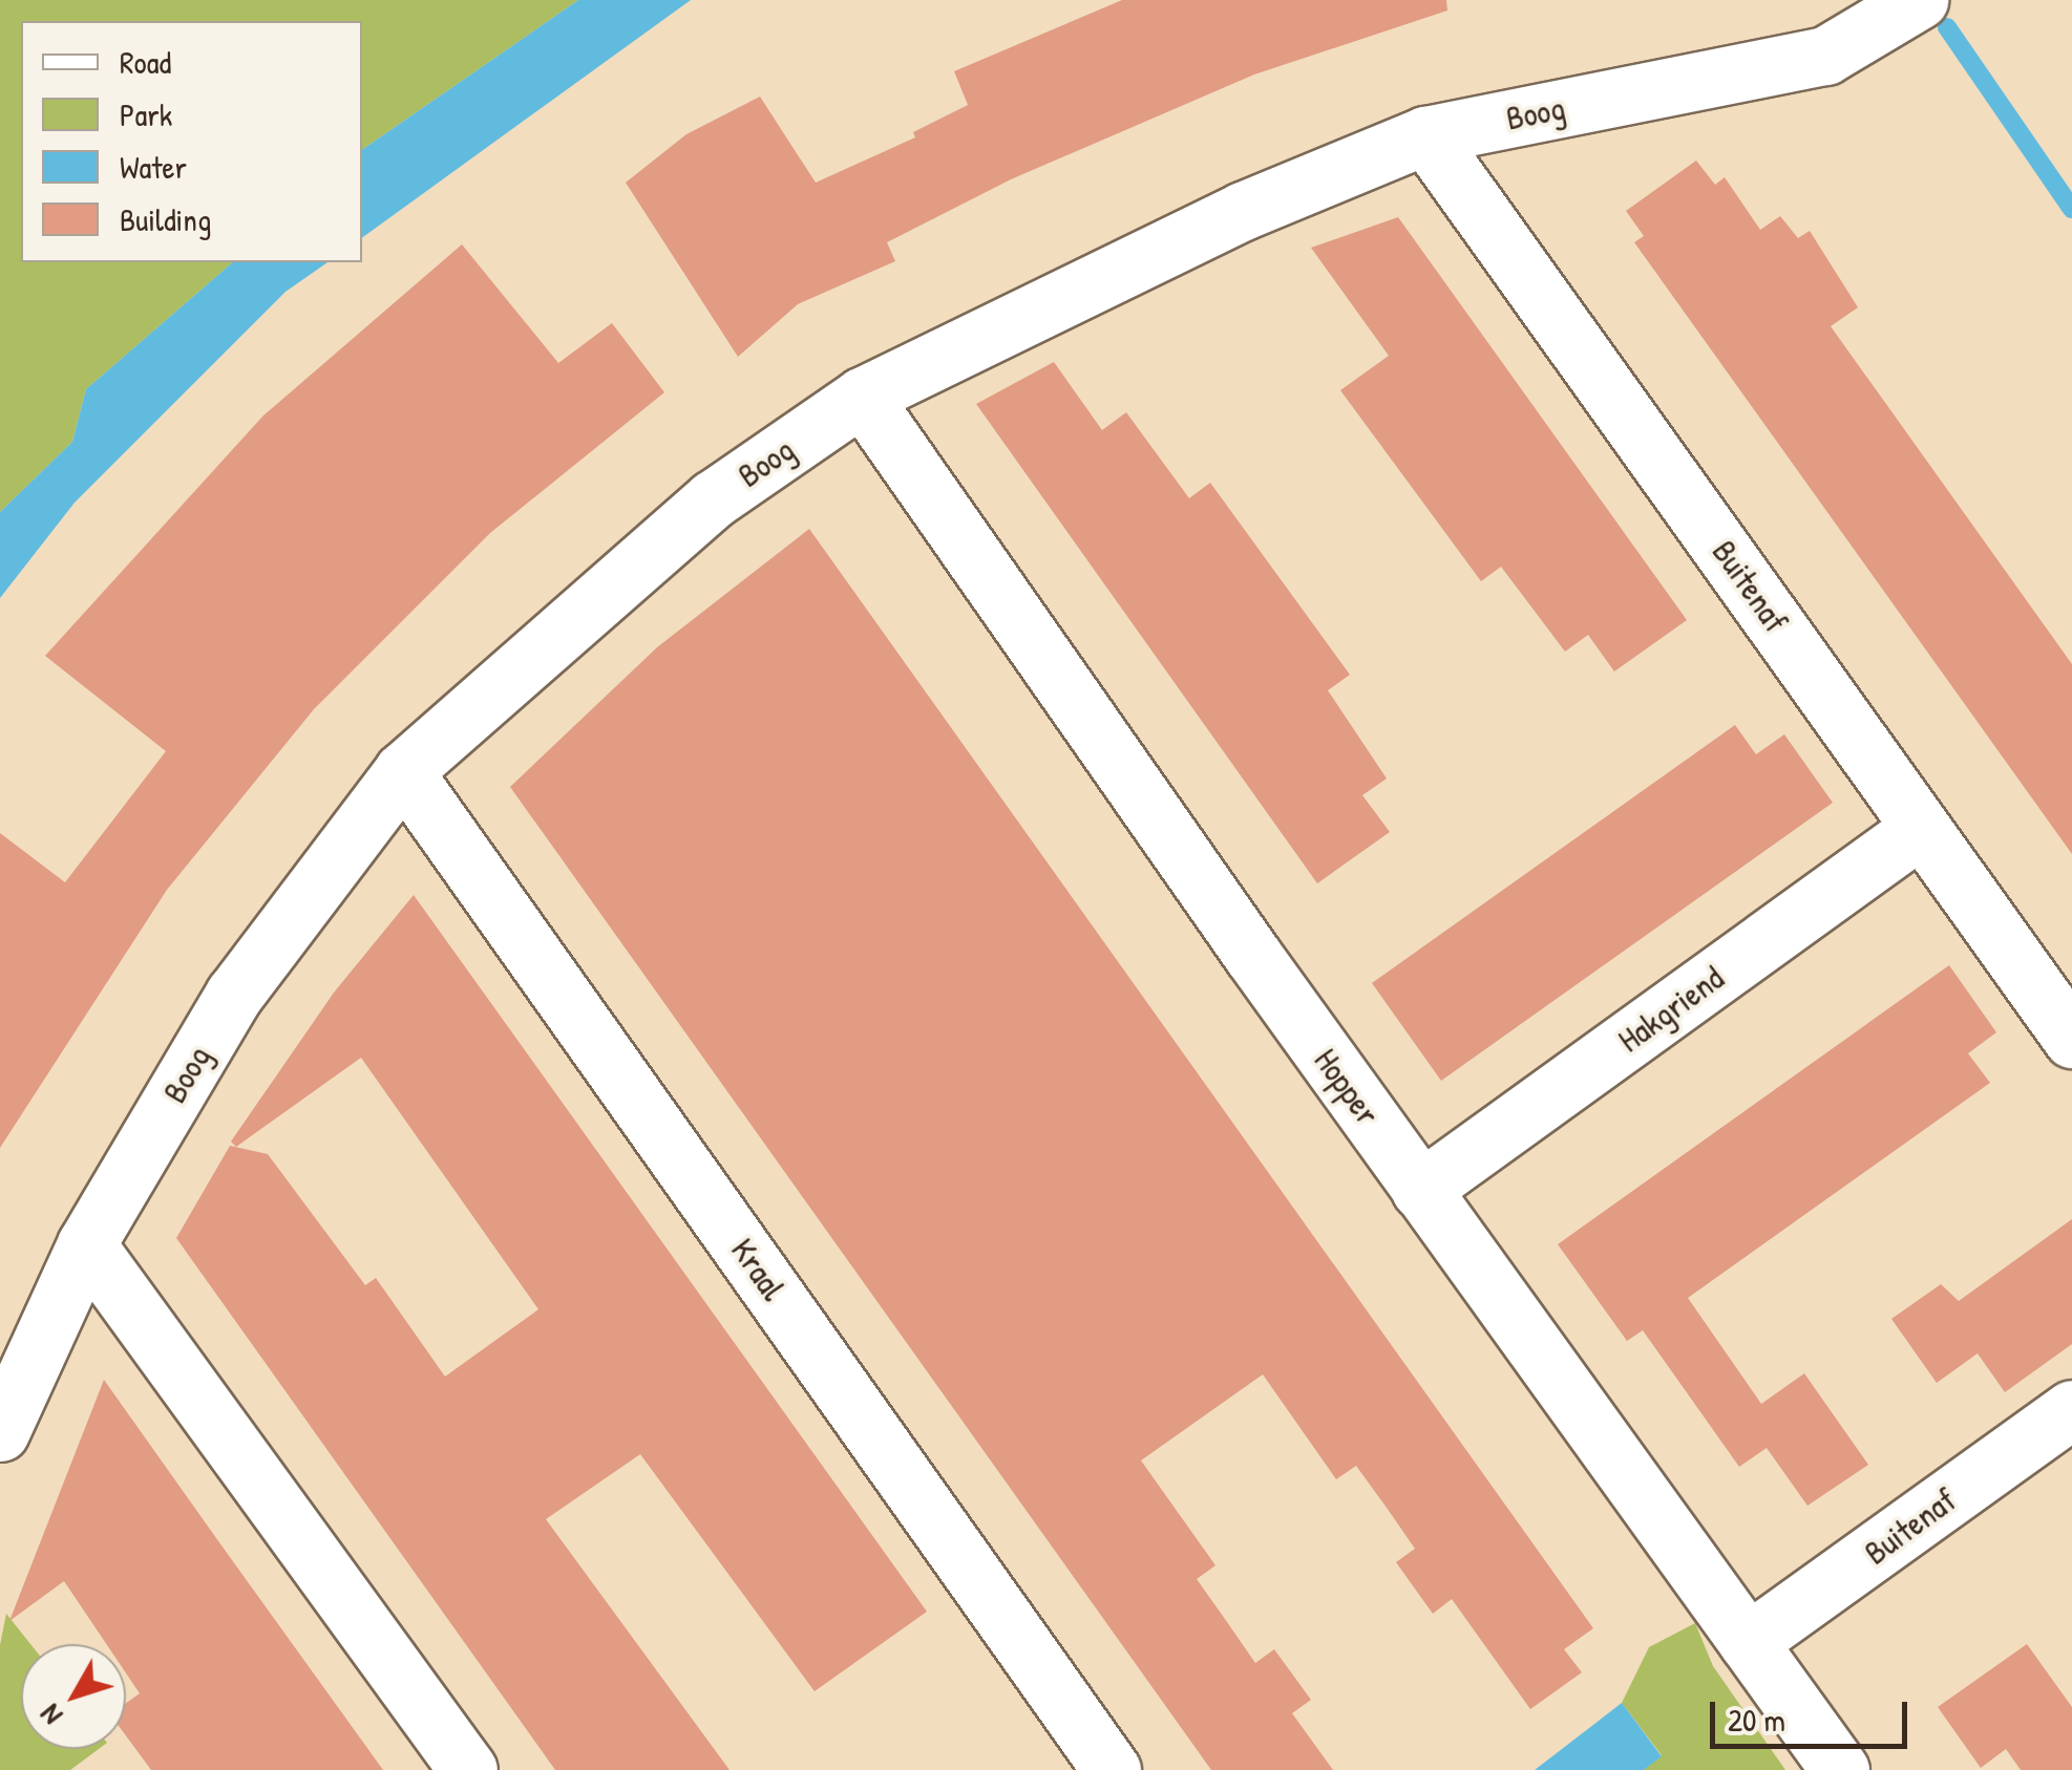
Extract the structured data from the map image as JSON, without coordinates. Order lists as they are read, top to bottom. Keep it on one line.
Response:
{"streets":{"street":["Boog","Buitenaf","Hakgriend","Hopper","Kraal"]},"crossings":[["Boog","Buitenaf"],["Boog","Hopper"],["Boog","Kraal"],["Buitenaf","Hakgriend"],["Buitenaf","Hopper"],["Hakgriend","Hopper"]],"legend":["Road","Park","Water","Building"],"scale_bar":"20 m","north":"bottom left"}
